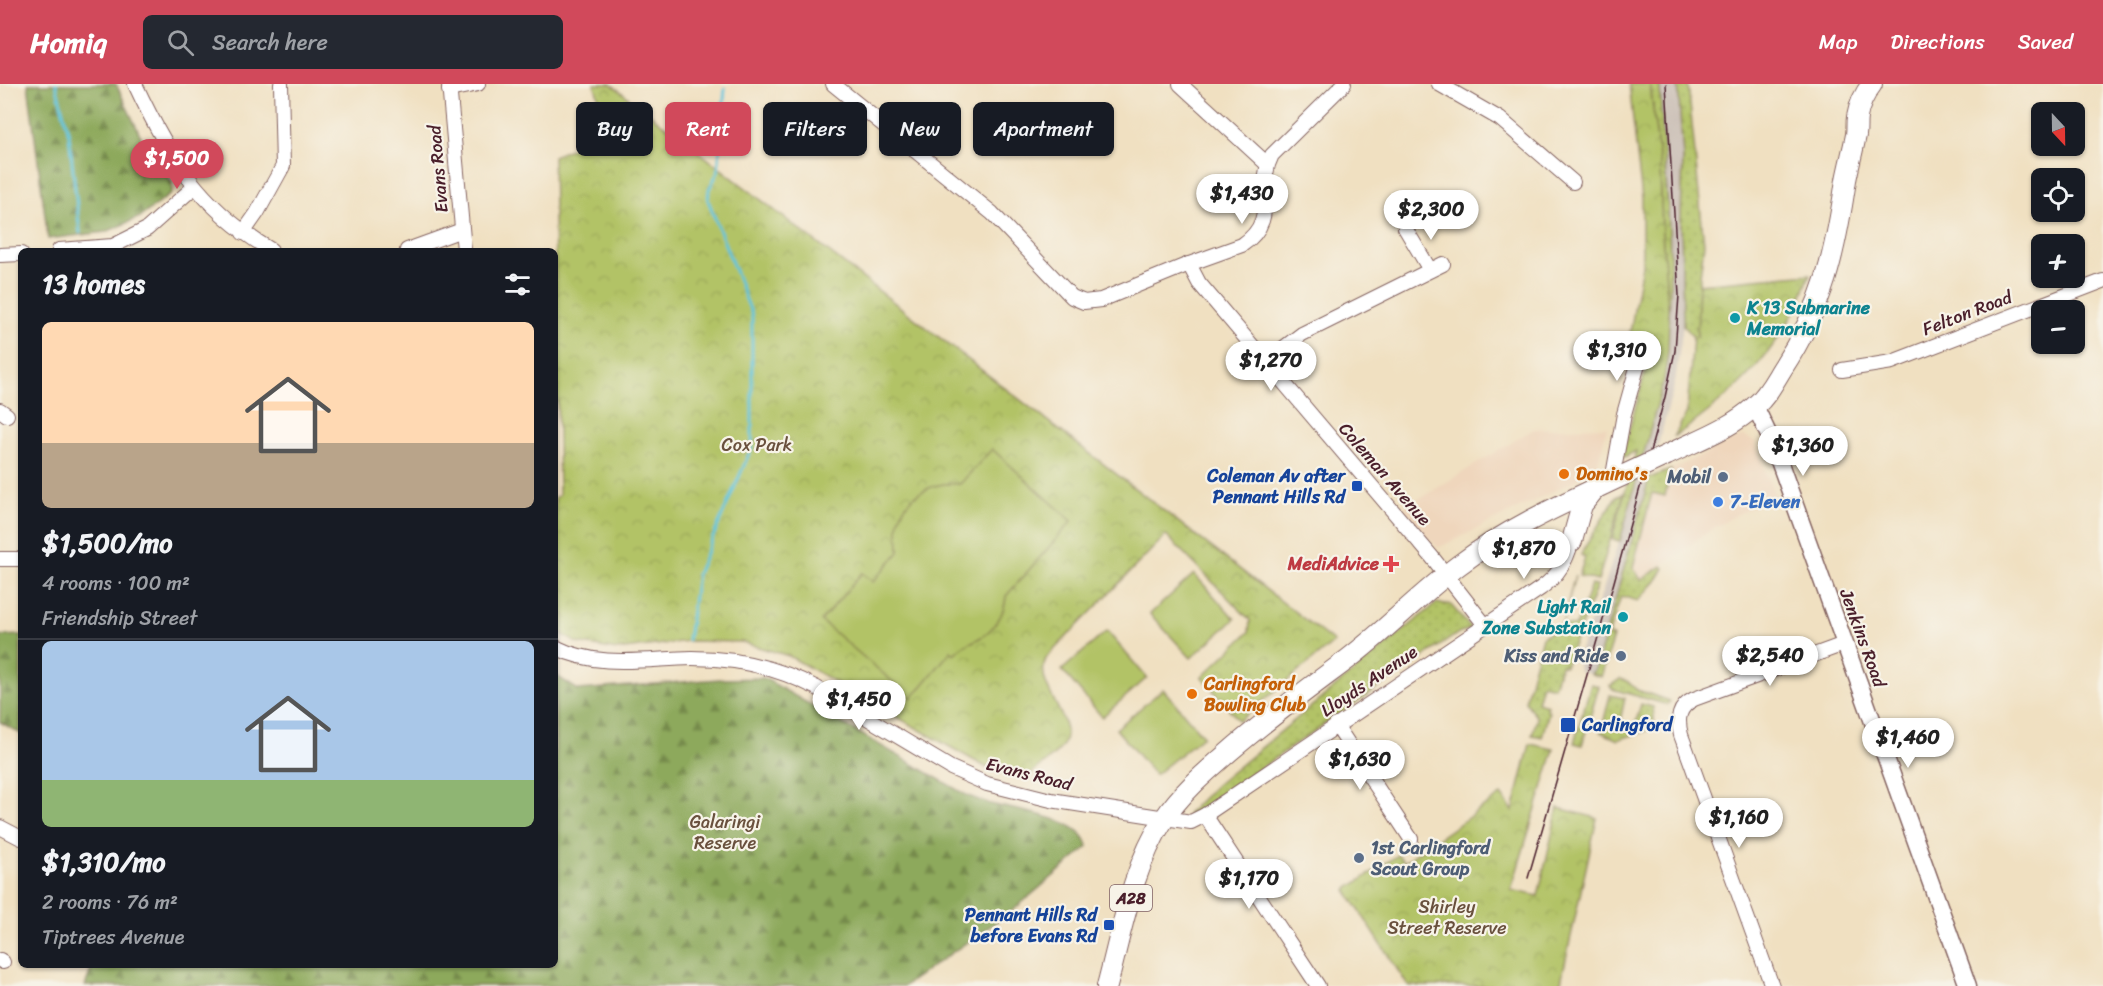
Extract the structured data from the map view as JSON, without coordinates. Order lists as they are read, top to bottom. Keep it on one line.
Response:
{"streets":{"highway":["A28"],"main road":["Jenkins Road"],"street":["Evans Road","Felton Road","Coleman Avenue","Lloyds Avenue"]},"crossings":[["Evans Road","Lloyds Avenue"],["Evans Road","A28"],["Coleman Avenue","Lloyds Avenue"],["Coleman Avenue","A28"],["Jenkins Road","A28"],["Lloyds Avenue","A28"]],"parks":["Cox Park","Galaringi Reserve","Shirley Street Reserve"],"places":{"other":["K 13 Submarine Memorial","Domino's","Mobil","7-Eleven","Light Rail Zone Substation","Kiss and Ride","Carlingford Bowling Club","1st Carlingford Scout Group"],"transit":["Coleman Av after Pennant Hills Rd","Carlingford","Pennant Hills Rd before Evans Rd"],"health":["MediAdvice"]},"north":"bottom","page":{"header":"Homiq","search":"Search here","nav":["Map","Directions","Saved"],"map_buttons":["+","−"],"chip":["Buy","Rent","Filters","New","Apartment"],"price":["$1,500","$1,430","$2,300","$1,310","$1,270","$1,360","$1,870","$2,540","$1,450","$1,460","$1,630","$1,160","$1,170"],"heading":"13 homes","list":[{"name":"$1,500/mo","note":"4 rooms · 100 m² · Friendship Street"},{"name":"$1,310/mo","note":"2 rooms · 76 m² · Tiptrees Avenue"}]}}
